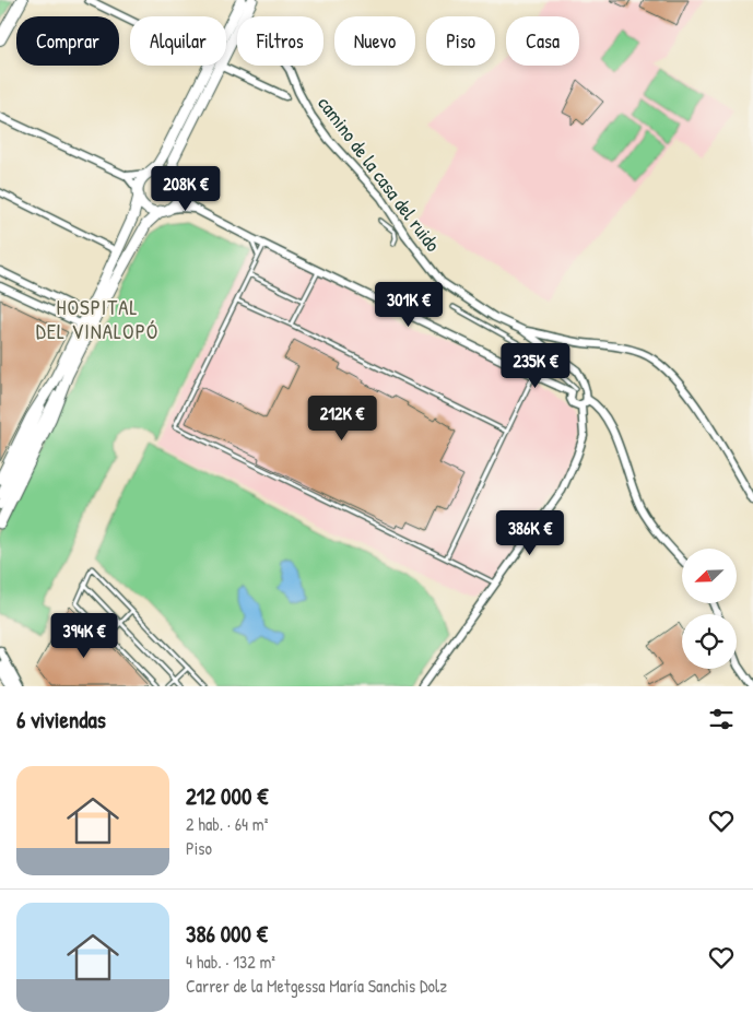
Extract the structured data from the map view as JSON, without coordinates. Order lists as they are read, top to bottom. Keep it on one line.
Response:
{"streets":{"street":["camino de la casa del ruido"]},"districts":["HOSPITAL DEL VINALOPÓ"],"north":"bottom left","page":{"chip":["Comprar","Alquilar","Filtros","Nuevo","Piso","Casa"],"price":["208K €","301K €","235K €","212K €","386K €","394K €"],"heading":"6 viviendas","list":[{"name":"212 000 €","note":"2 hab. · 64 m² · Piso"},{"name":"386 000 €","note":"4 hab. · 132 m² · Carrer de la Metgessa María Sanchis Dolz"}]}}
